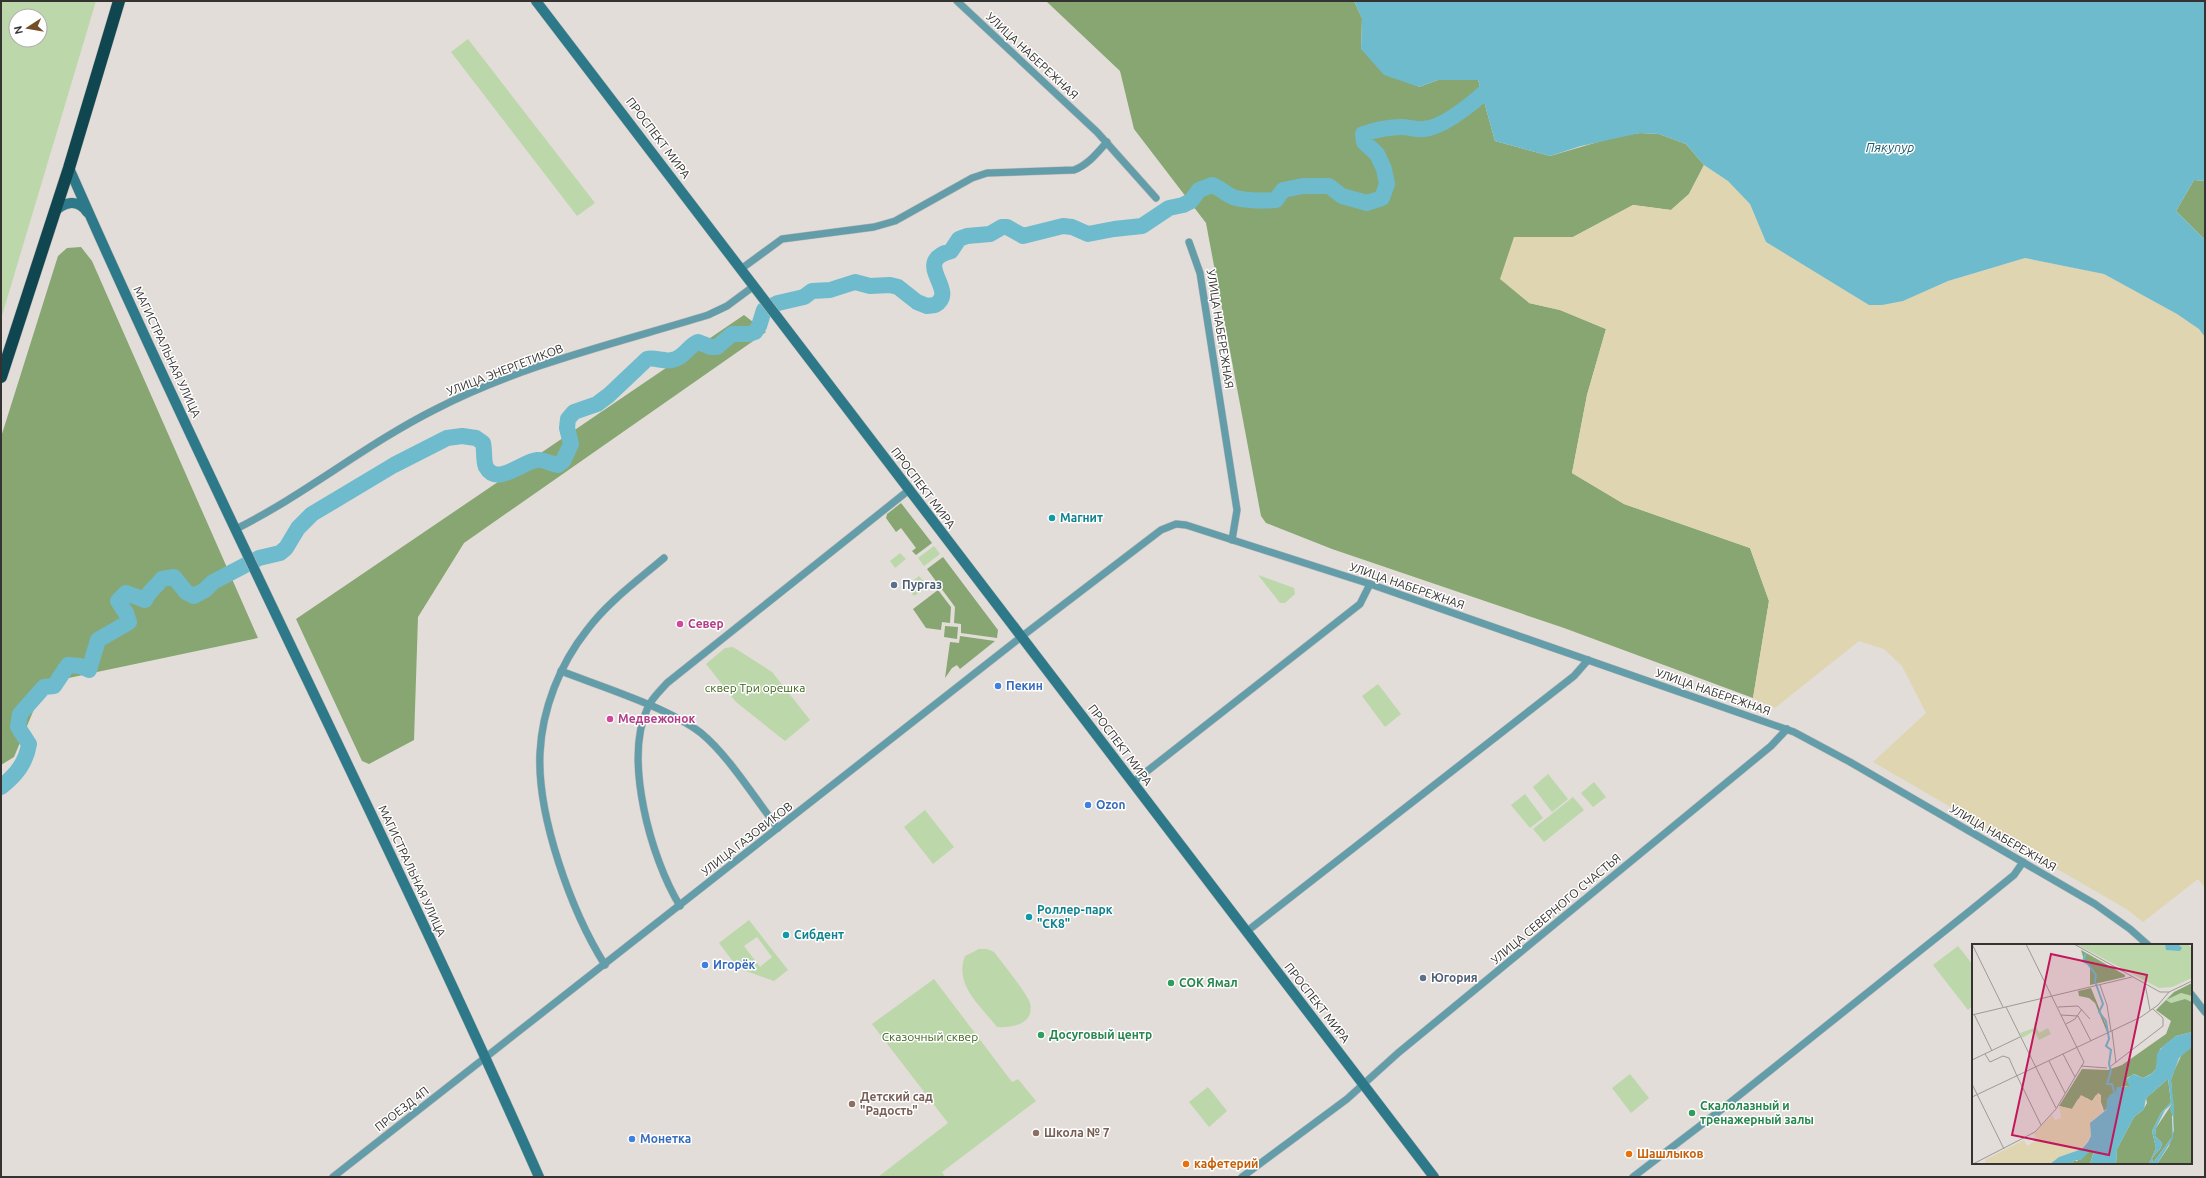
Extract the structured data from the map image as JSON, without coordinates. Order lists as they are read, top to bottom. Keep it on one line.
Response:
{"streets":{"main road":["ПРОСПЕКТ МИРА","МАГИСТРАЛЬНАЯ УЛИЦА"],"street":["УЛИЦА НАБЕРЕЖНАЯ","УЛИЦА ЭНЕРГЕТИКОВ","УЛИЦА ГАЗОВИКОВ","УЛИЦА СЕВЕРНОГО СЧАСТЬЯ","ПРОЕЗД 4П"]},"crossings":[["УЛИЦА НАБЕРЕЖНАЯ","ПРОСПЕКТ МИРА"],["УЛИЦА НАБЕРЕЖНАЯ","УЛИЦА ГАЗОВИКОВ"],["УЛИЦА НАБЕРЕЖНАЯ","УЛИЦА СЕВЕРНОГО СЧАСТЬЯ"],["ПРОСПЕКТ МИРА","УЛИЦА ЭНЕРГЕТИКОВ"],["ПРОСПЕКТ МИРА","УЛИЦА ГАЗОВИКОВ"],["ПРОСПЕКТ МИРА","УЛИЦА СЕВЕРНОГО СЧАСТЬЯ"],["МАГИСТРАЛЬНАЯ УЛИЦА","УЛИЦА ЭНЕРГЕТИКОВ"],["МАГИСТРАЛЬНАЯ УЛИЦА","УЛИЦА ГАЗОВИКОВ"],["МАГИСТРАЛЬНАЯ УЛИЦА","ПРОЕЗД 4П"],["УЛИЦА ГАЗОВИКОВ","ПРОЕЗД 4П"]],"water":["Пякупур"],"parks":["сквер Три орешка","Сказочный сквер"],"places":["Магнит","Пургаз","Север","Пекин","Медвежонок","Ozon","Роллер-парк \"СК8\"","Сибдент","Игорёк","Югория","СОК Ямал","Досуговый центр","Детский сад \"Радость\"","Скалолазный и тренажерный залы","Школа № 7","Монетка","Шашлыков","кафетерий"],"north":"left"}
